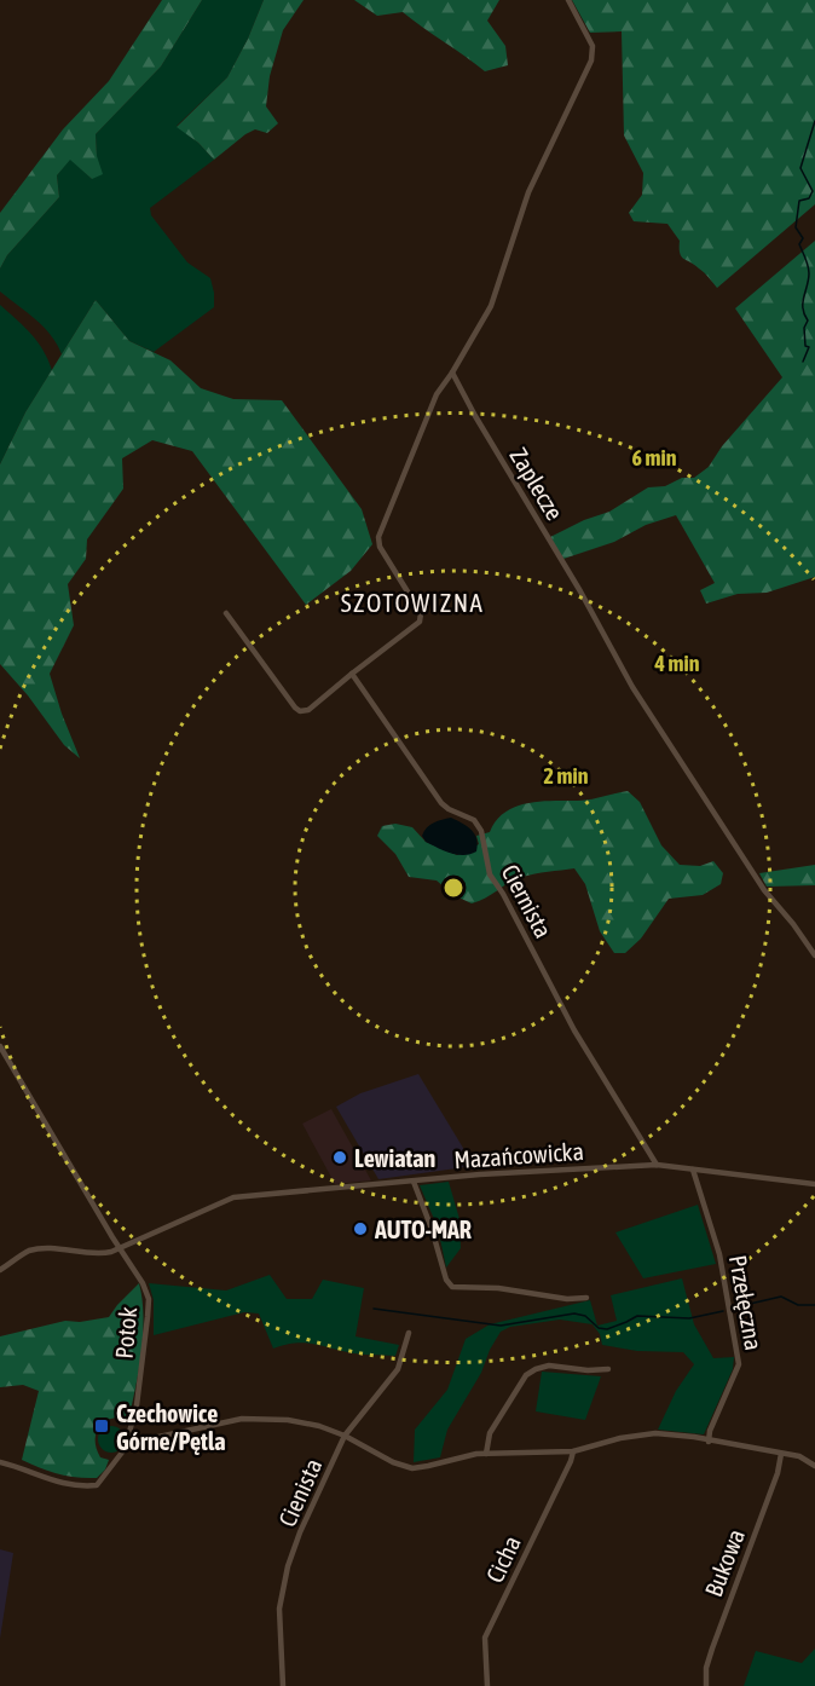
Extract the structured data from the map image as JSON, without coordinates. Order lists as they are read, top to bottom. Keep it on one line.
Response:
{"streets":{"street":["Zaplecze","Ciernista","Mazańcowicka","Przełęczna","Potok","Cienista","Cicha","Bukowa"]},"crossings":[["Ciernista","Mazańcowicka"],["Mazańcowicka","Przełęczna"],["Mazańcowicka","Potok"]],"districts":["SZOTOWIZNA"],"places":{"other":["Lewiatan","AUTO-MAR"],"transit":["Czechowice Górne/Pętla"]},"rings":["6 min","4 min","2 min"]}
